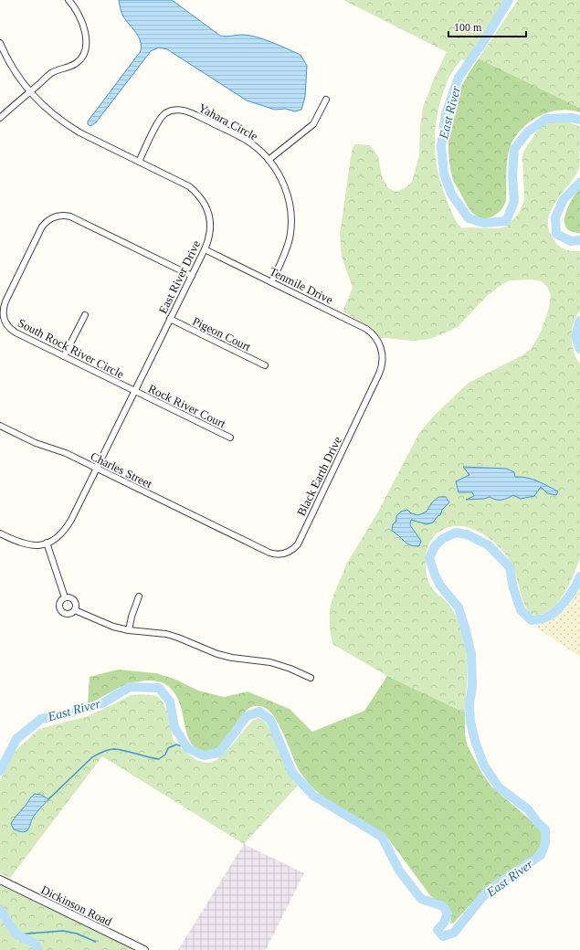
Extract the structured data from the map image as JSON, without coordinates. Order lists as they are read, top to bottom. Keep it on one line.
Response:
{"streets":{"street":["Yahara Circle","East River Drive","Tenmile Drive","Pigeon Court","South Rock River Circle","Rock River Court","Charles Street","Black Earth Drive","Dickinson Road"]},"crossings":[["Yahara Circle","East River Drive"],["Yahara Circle","Tenmile Drive"],["East River Drive","Tenmile Drive"],["East River Drive","Pigeon Court"],["East River Drive","South Rock River Circle"],["East River Drive","Rock River Court"],["East River Drive","Charles Street"],["Tenmile Drive","Black Earth Drive"],["South Rock River Circle","Rock River Court"],["Charles Street","Black Earth Drive"]],"water":["East River"],"scale_bar":"100 m"}
